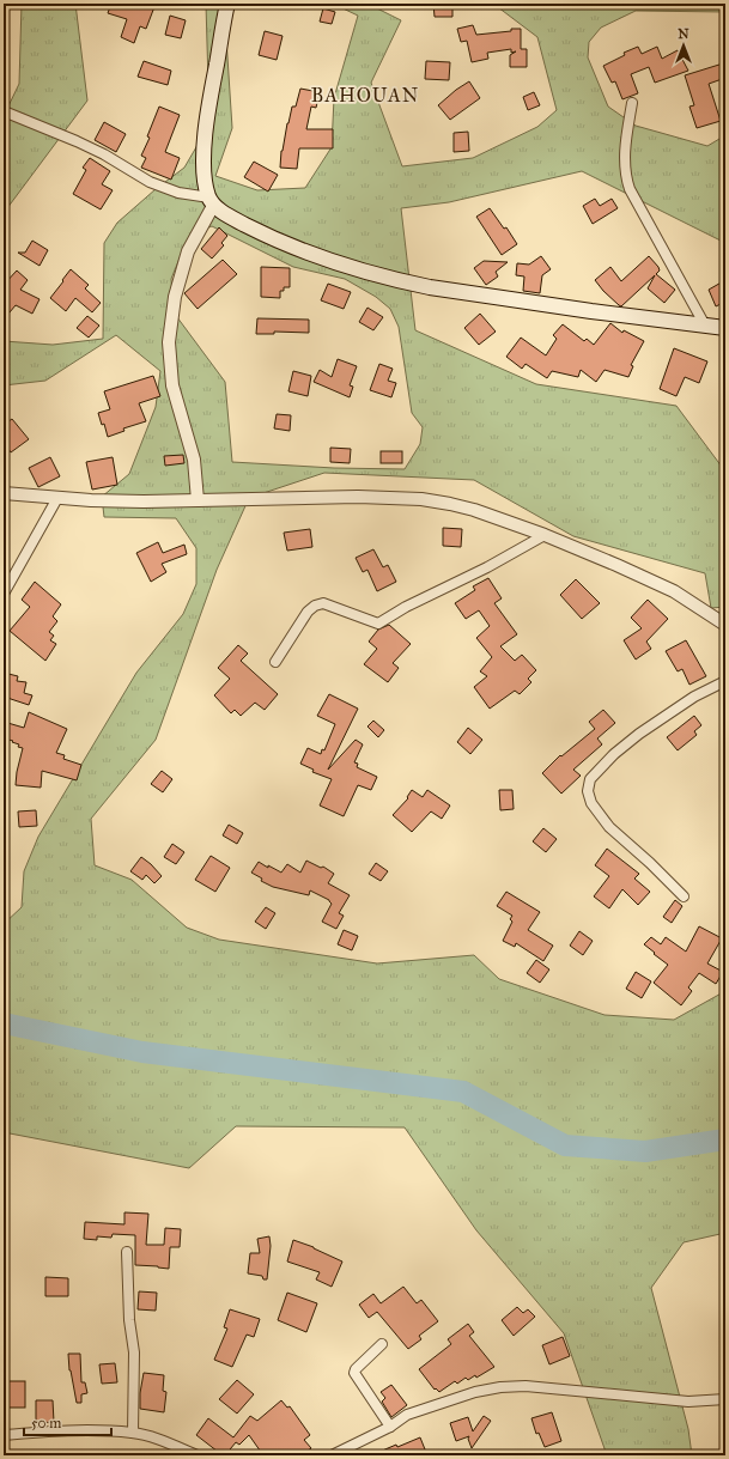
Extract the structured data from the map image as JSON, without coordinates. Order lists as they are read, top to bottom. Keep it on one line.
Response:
{"districts":["BAHOUAN"],"scale_bar":"50 m","north":"top"}
